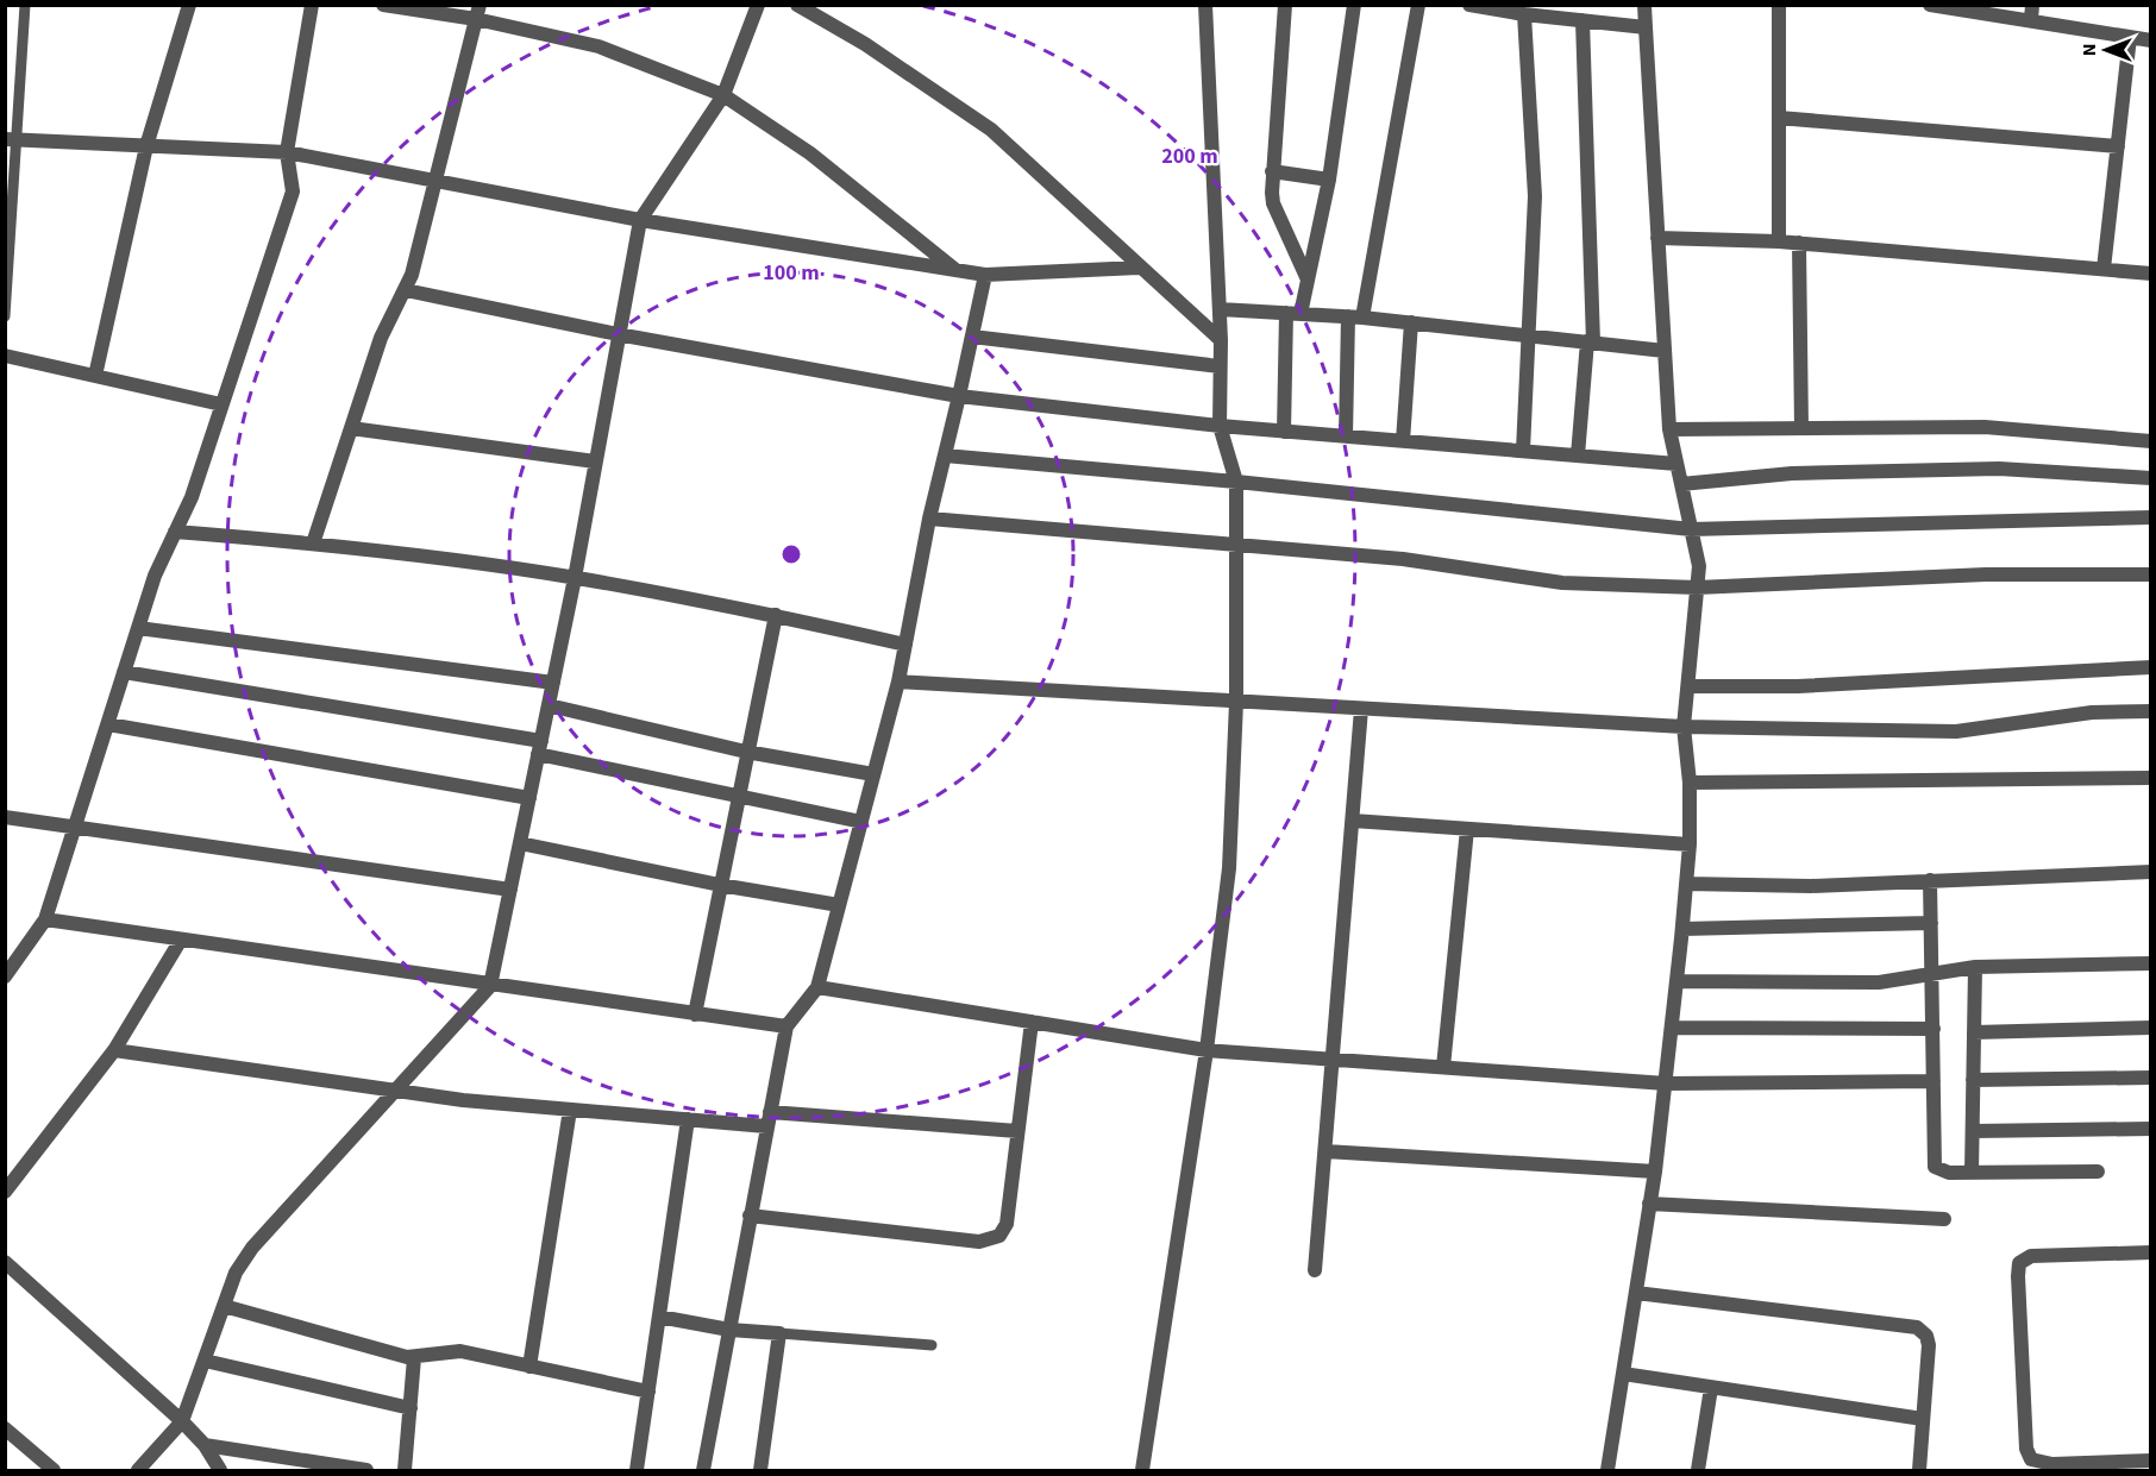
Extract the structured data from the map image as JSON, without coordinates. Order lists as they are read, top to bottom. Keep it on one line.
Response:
{"north":"left","rings":["200 m","100 m"]}
